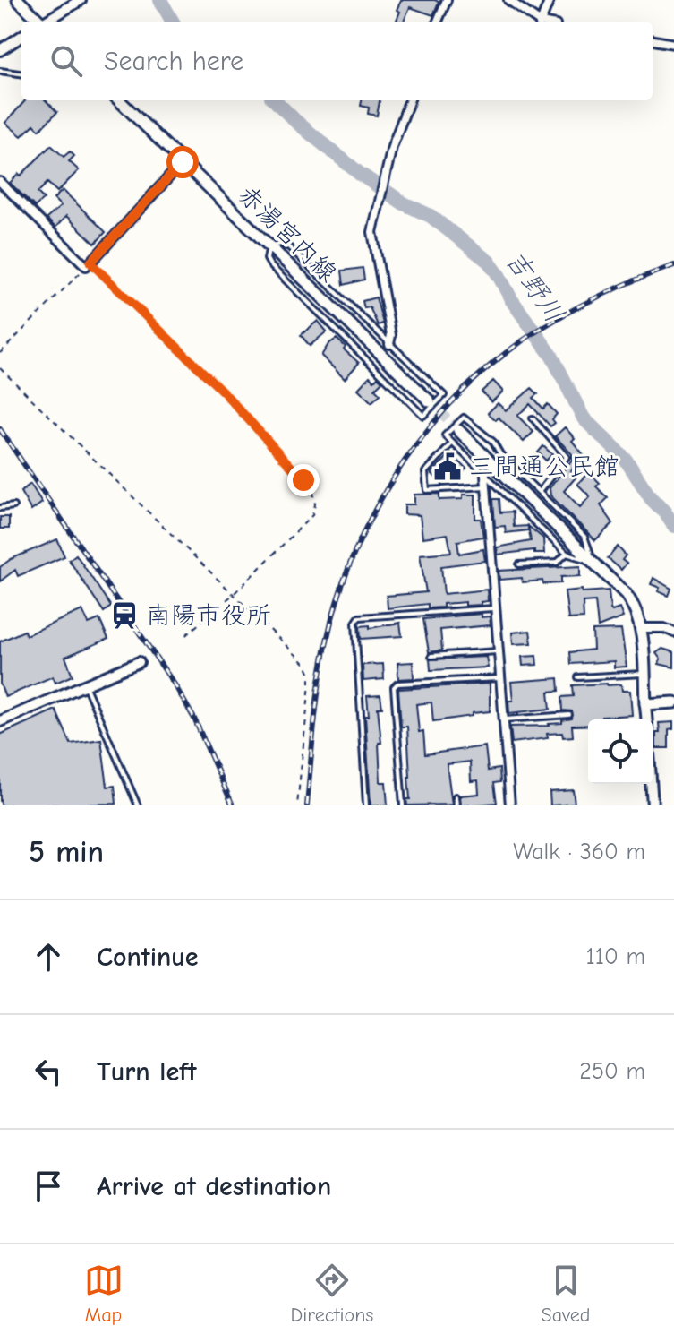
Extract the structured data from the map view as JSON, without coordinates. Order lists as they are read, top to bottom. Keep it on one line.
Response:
{"streets":{"main road":["赤湯宮内線"]},"water":["吉野川"],"places":{"public building":["三間通公民館"],"station":["南陽市役所"]},"page":{"search":"Search here","heading":["5 min","Walk · 360 m"],"list":[["Continue","110 m"],["Turn left","250 m"],"Arrive at destination"],"nav":["Map","Directions","Saved"]}}
